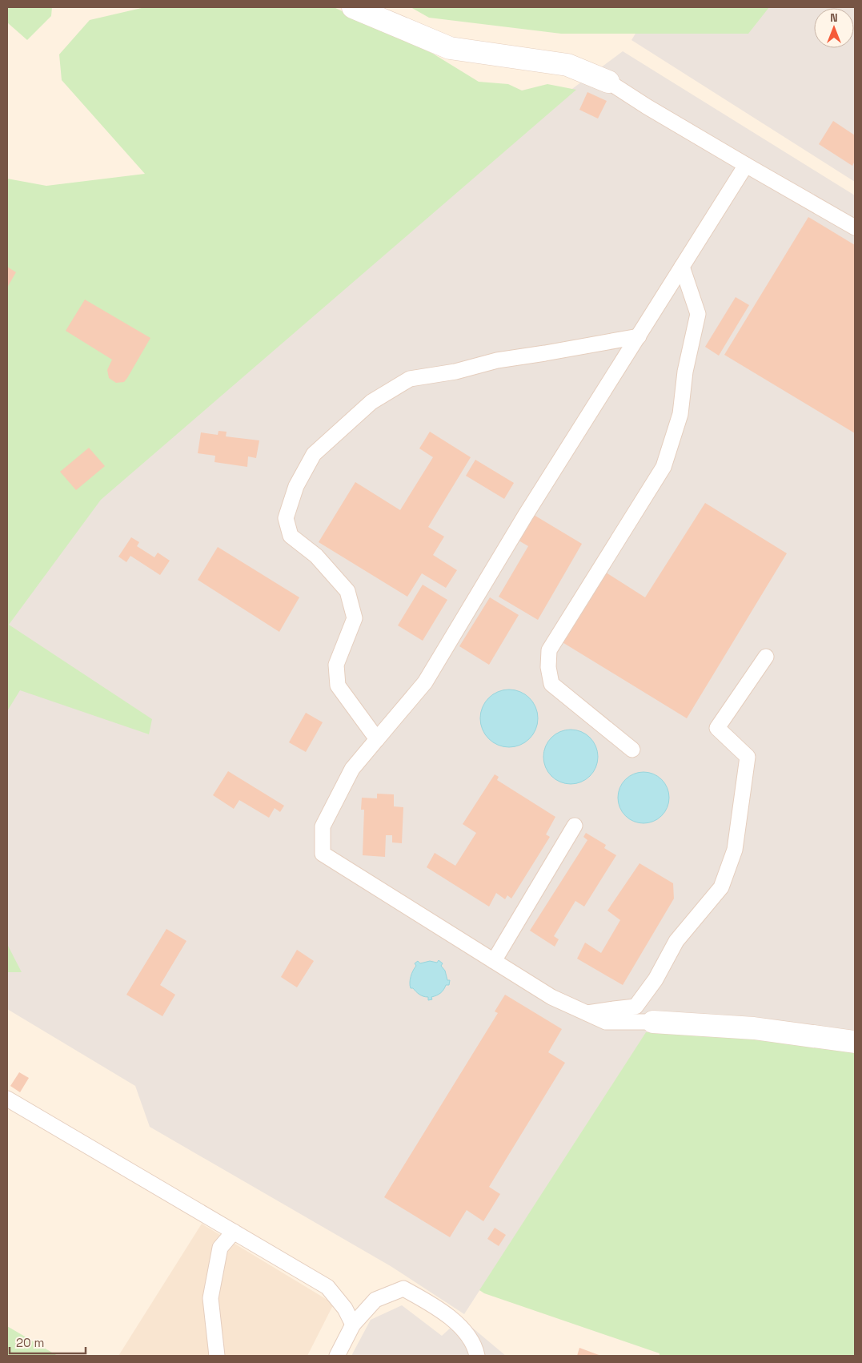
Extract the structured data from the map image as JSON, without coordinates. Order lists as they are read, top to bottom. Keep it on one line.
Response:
{"scale_bar":"20 m","north":"top"}
